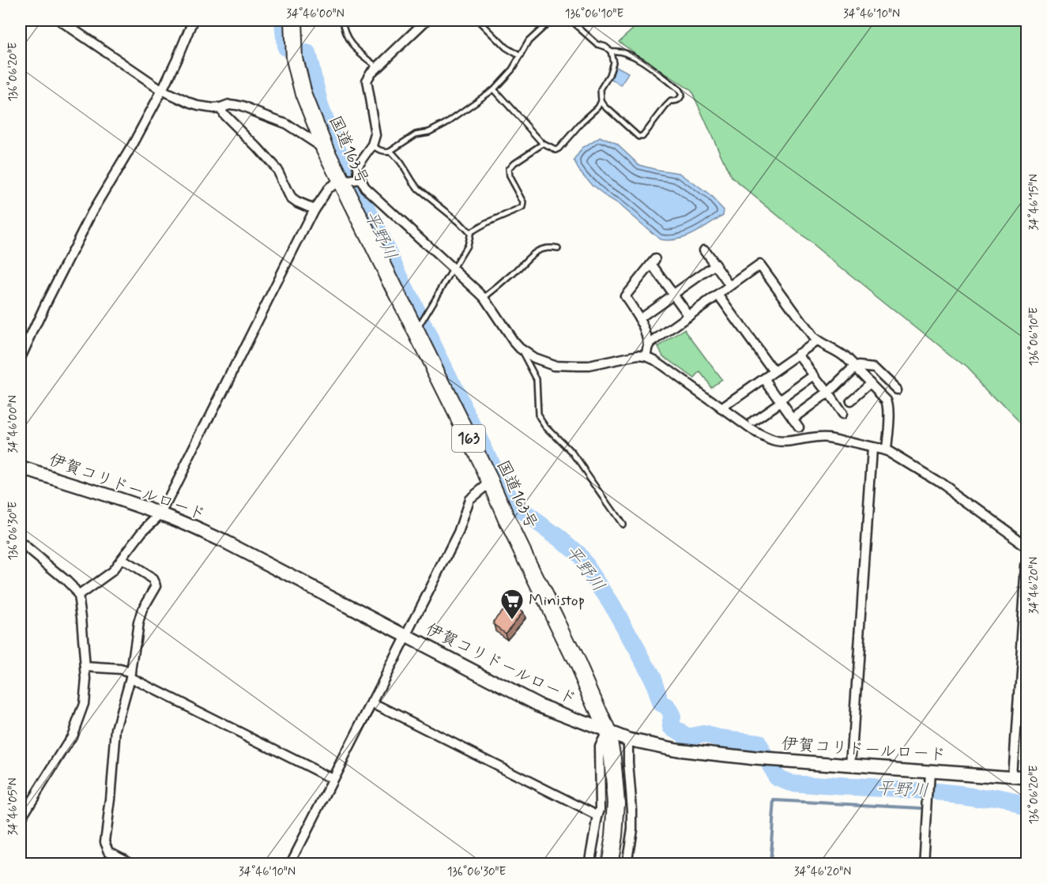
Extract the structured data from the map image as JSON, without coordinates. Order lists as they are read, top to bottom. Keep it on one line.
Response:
{"streets":{"highway":["国道163号","163"],"street":["伊賀コリドールロード"]},"crossings":[["国道163号","伊賀コリドールロード"]],"water":["平野川"],"places":{"supermarket":["Ministop"]},"coordinates":["34°46'00\"N","136°06'10\"E","34°46'10\"N","136°06'20\"E","34°46'15\"N","136°06'30\"E","34°46'20\"N","34°46'05\"N"]}
